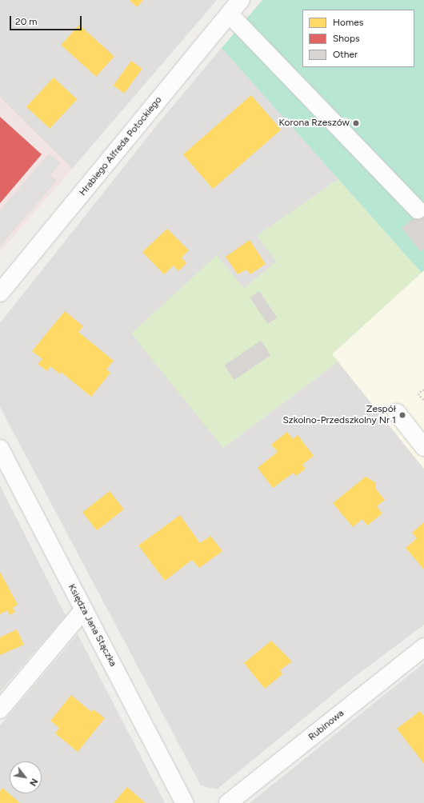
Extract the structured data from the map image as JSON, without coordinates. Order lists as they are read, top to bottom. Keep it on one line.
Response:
{"streets":{"street":["Hrabiego Alfreda Potockiego","Księdza Jana Stączka","Rubinowa"]},"places":["Korona Rzeszów","Zespół Szkolno-Przedszkolny Nr 1"],"legend":["Homes","Shops","Other"],"scale_bar":"20 m","north":"bottom right"}
